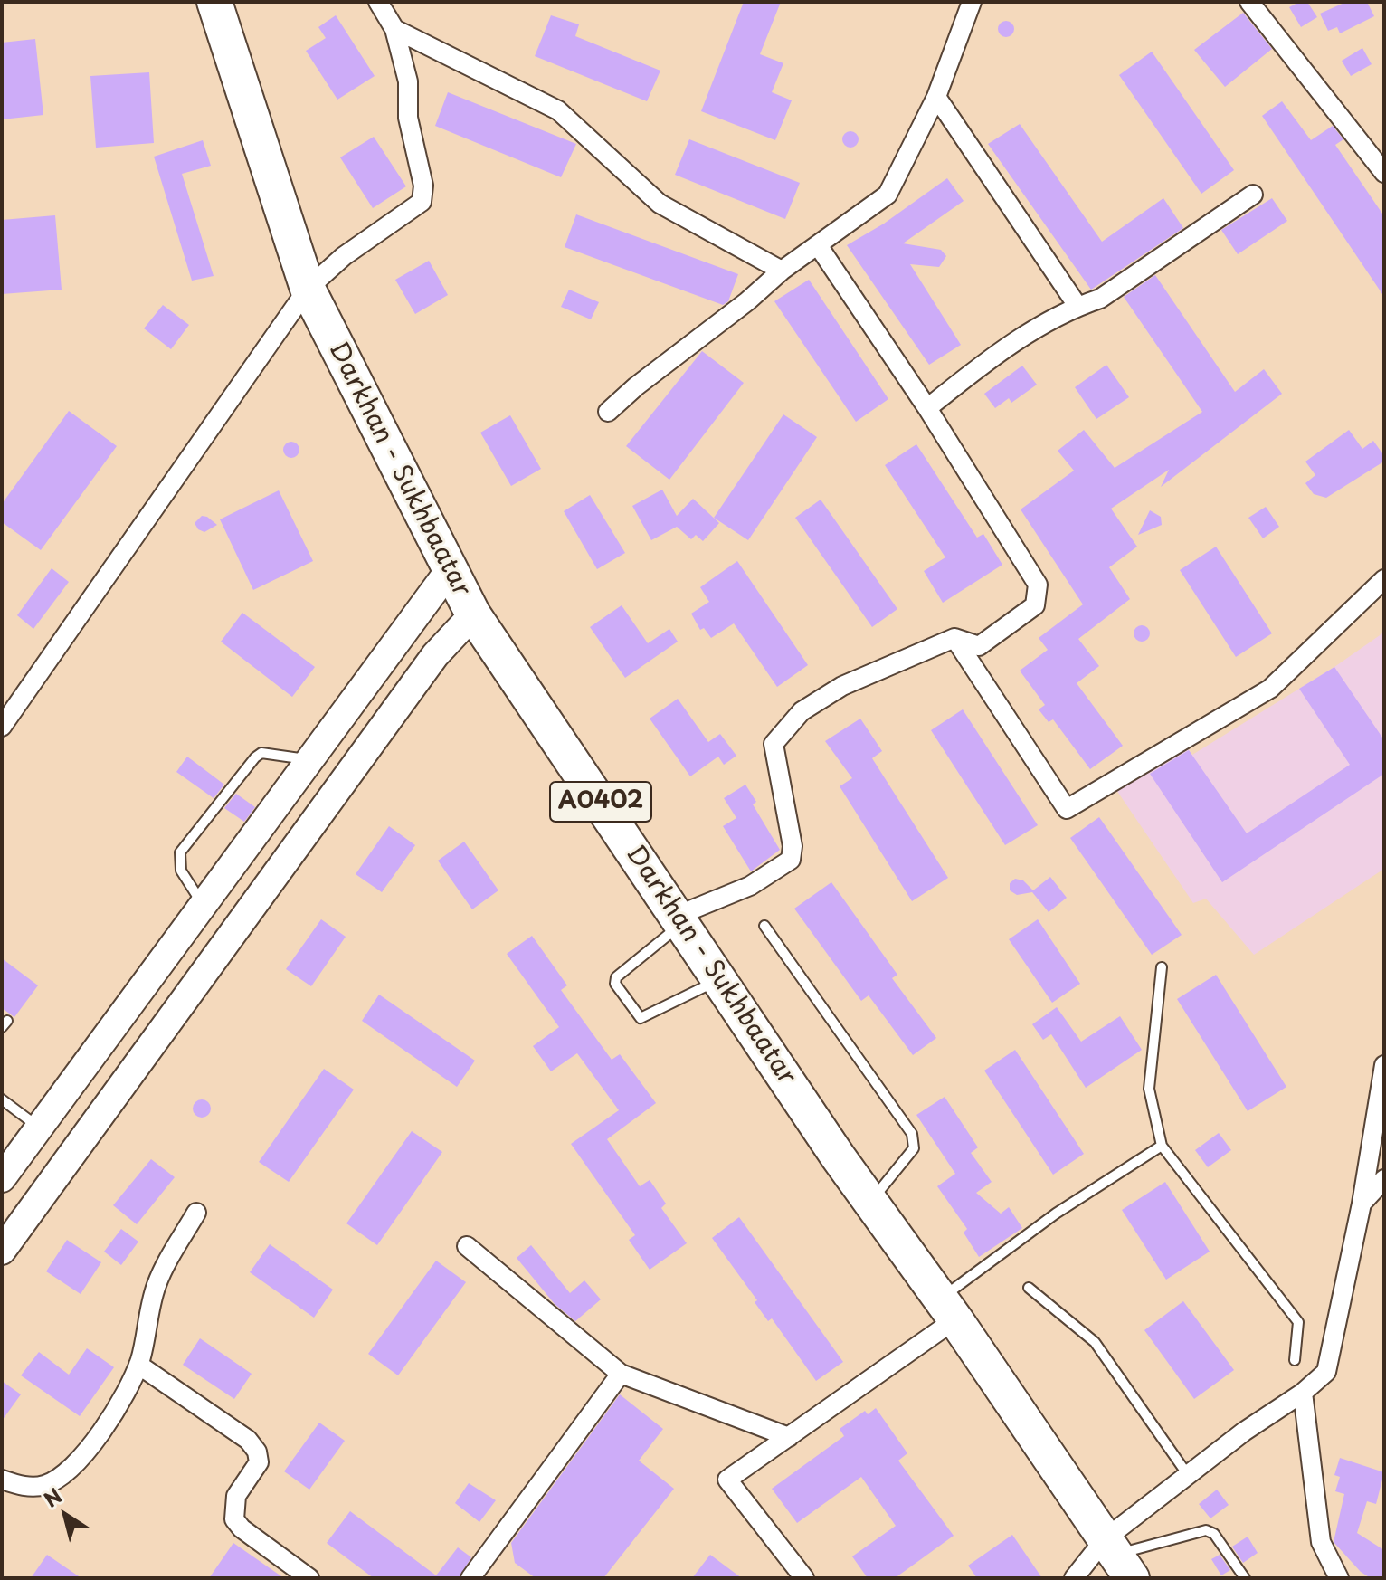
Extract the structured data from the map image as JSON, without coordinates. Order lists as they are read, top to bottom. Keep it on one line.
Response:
{"streets":{"highway":["Darkhan - Sukhbaatar","A0402"]},"north":"top left"}
